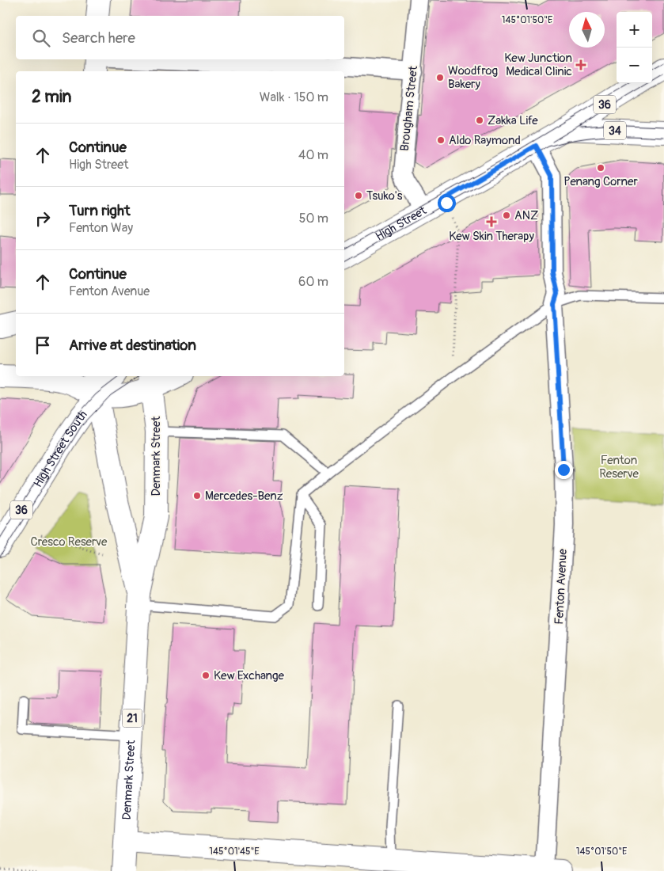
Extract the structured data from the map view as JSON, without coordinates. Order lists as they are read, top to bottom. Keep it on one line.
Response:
{"streets":{"main road":["36","34","High Street","High Street South","Denmark Street","21"],"street":["Brougham Street","Fenton Avenue"]},"crossings":[["Brougham Street","High Street"],["34","High Street"],["High Street","Fenton Avenue"],["High Street South","Denmark Street"]],"parks":["Fenton Reserve","Cresco Reserve"],"places":{"health":["Kew Junction Medical Clinic","Kew Skin Therapy"],"other":["Woodfrog Bakery","Zakka Life","Aldo Raymond","Penang Corner","Tsuko's","ANZ","Mercedes-Benz","Kew Exchange"]},"north":"top","page":{"map_buttons":["+","−"],"search":"Search here","heading":["2 min","Walk · 150 m"],"list":[["Continue","High Street","40 m"],["Turn right","Fenton Way","50 m"],["Continue","Fenton Avenue","60 m"],"Arrive at destination"]},"coordinates":["145°01'50\"E","145°01'45\"E"]}
